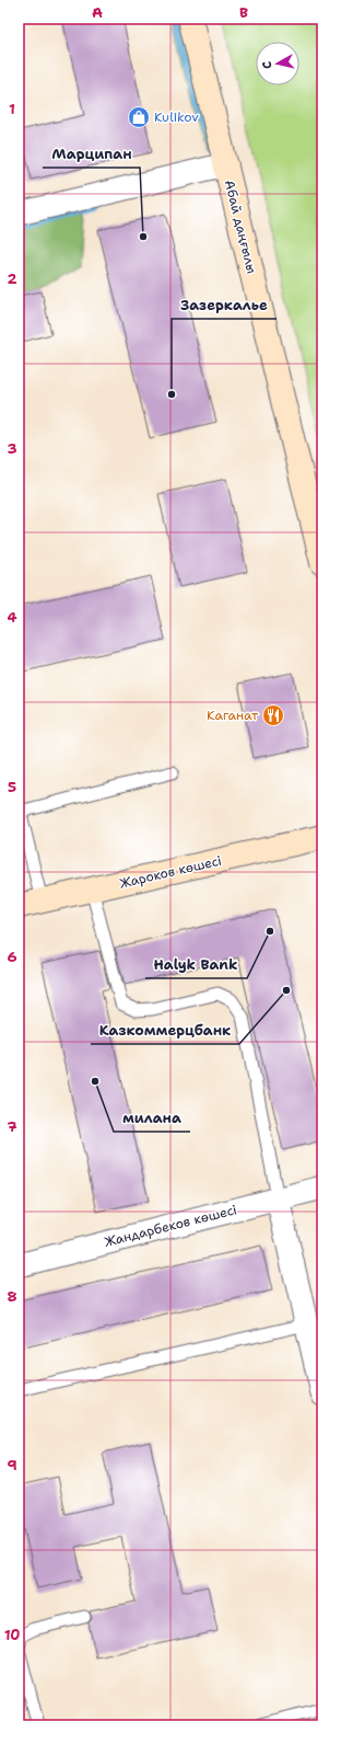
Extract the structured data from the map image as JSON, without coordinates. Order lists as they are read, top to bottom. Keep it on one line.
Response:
{"streets":{"main road":["Абай даңғылы","Жароков көшесі"],"street":["Жандарбеков көшесі"]},"places":{"shop":["Kulikov"],"other":["Марципан","Зазеркалье","Halyk Bank","Казкоммерцбанк","милана"],"restaurant":["Каганат"]},"north":"left","grid":{"columns":["A","B"],"rows":["1","2","3","4","5","6","7","8","9","10"]}}
